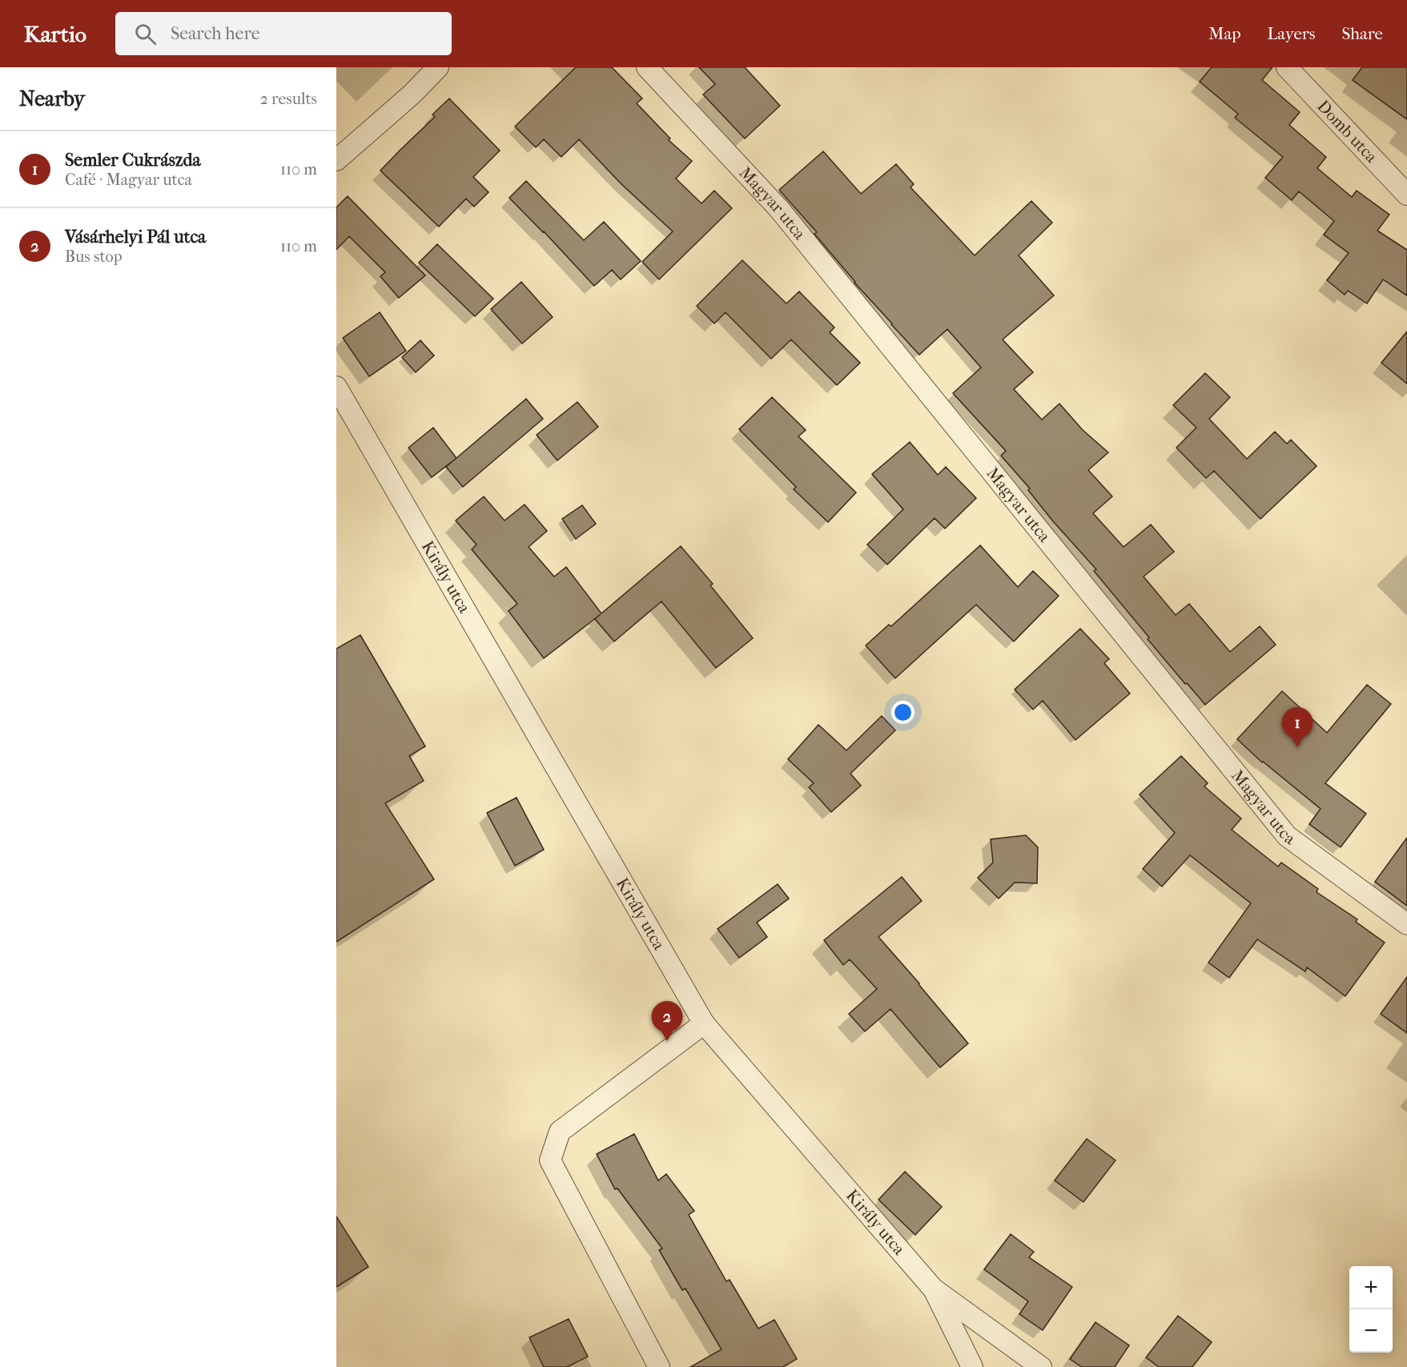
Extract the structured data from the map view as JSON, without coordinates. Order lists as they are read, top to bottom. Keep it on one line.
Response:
{"streets":{"street":["Domb utca","Magyar utca","Király utca"]},"page":{"header":"Kartio","search":"Search here","nav":["Map","Layers","Share"],"heading":["Nearby","2 results"],"list":[{"mark":"1","name":"Semler Cukrászda","note":"Café · Magyar utca","value":"110 m"},{"mark":"2","name":"Vásárhelyi Pál utca","note":"Bus stop","value":"110 m"}],"pins":["1","2"],"map_buttons":["+","−"]}}
